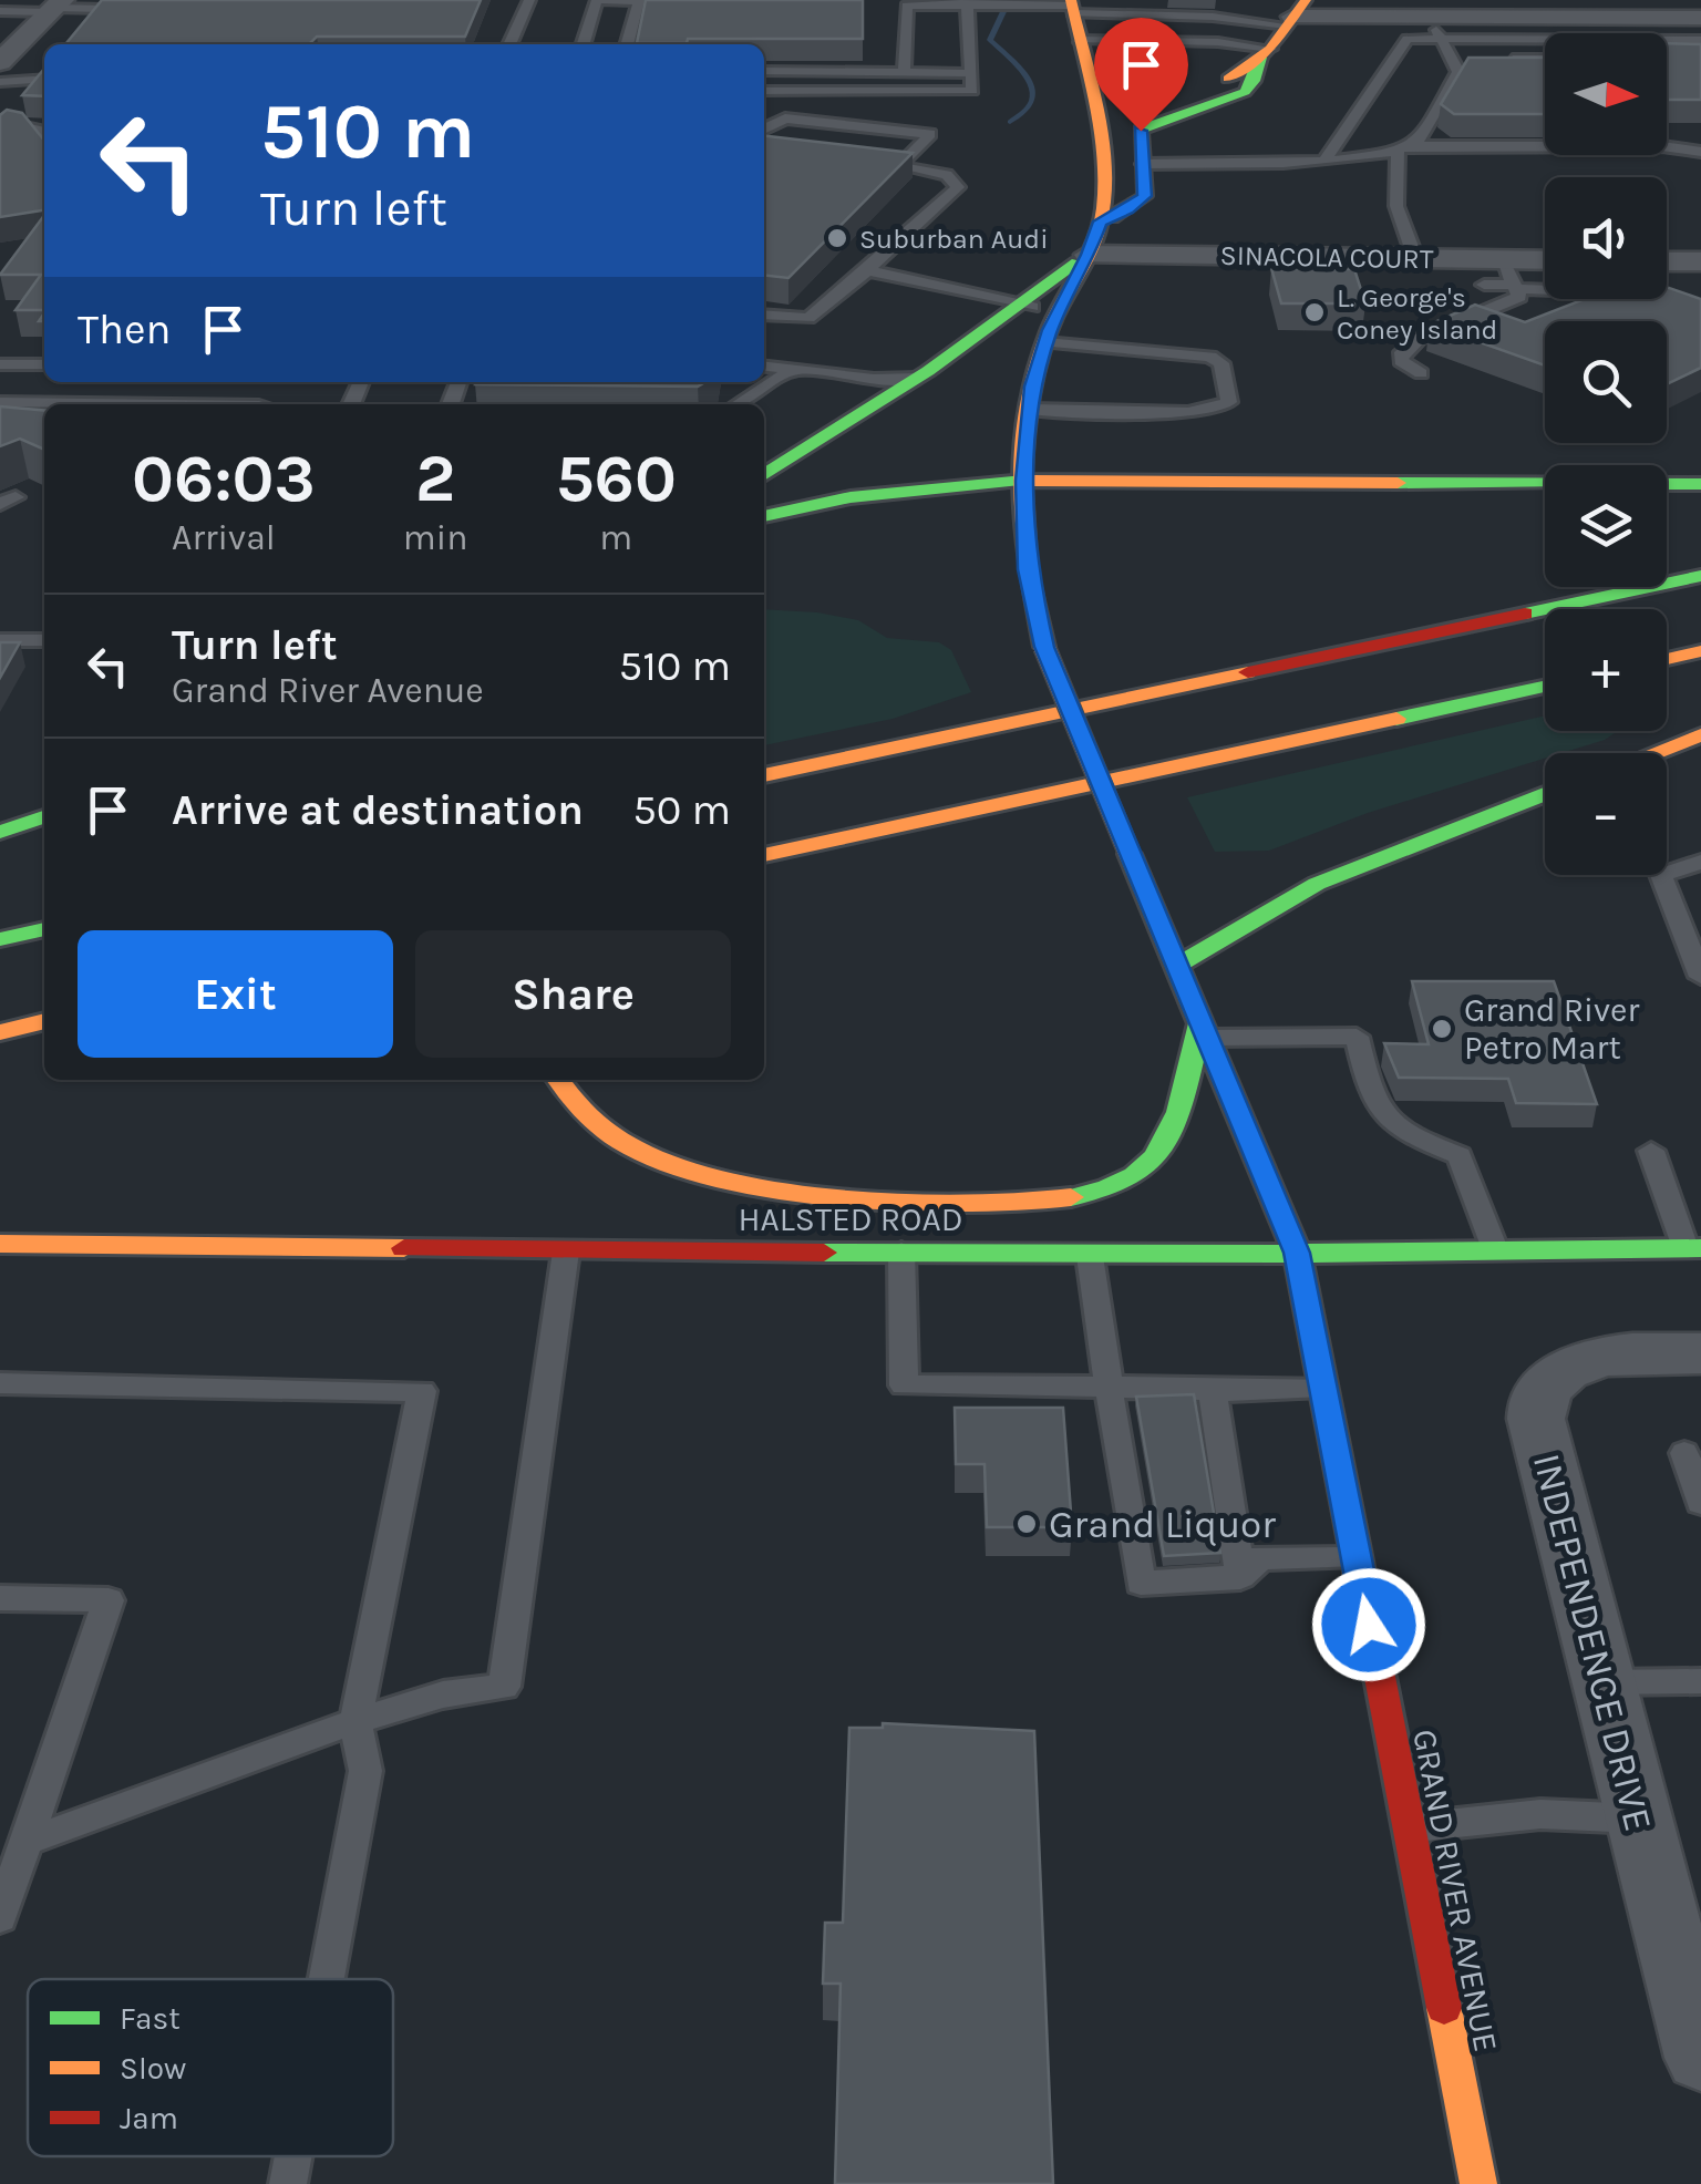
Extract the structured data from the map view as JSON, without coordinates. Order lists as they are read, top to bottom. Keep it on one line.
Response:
{"streets":{"main road":["HALSTED ROAD","GRAND RIVER AVENUE"],"street":["SINACOLA COURT","INDEPENDENCE DRIVE"]},"crossings":[["SINACOLA COURT","GRAND RIVER AVENUE"],["HALSTED ROAD","GRAND RIVER AVENUE"]],"places":["Suburban Audi","L. George's Coney Island","Grand River Petro Mart","Grand Liquor"],"legend":["Fast","Slow","Jam"],"north":"right","page":{"map_buttons":["+","−"],"turn":["510 m","Turn left"],"then":"Then","eta":["06:03","Arrival","2","min","560","m"],"list":[{"name":"Turn left","note":"Grand River Avenue","value":"510 m"},{"name":"Arrive at destination","value":"50 m"}],"buttons":["Exit","Share"]}}
